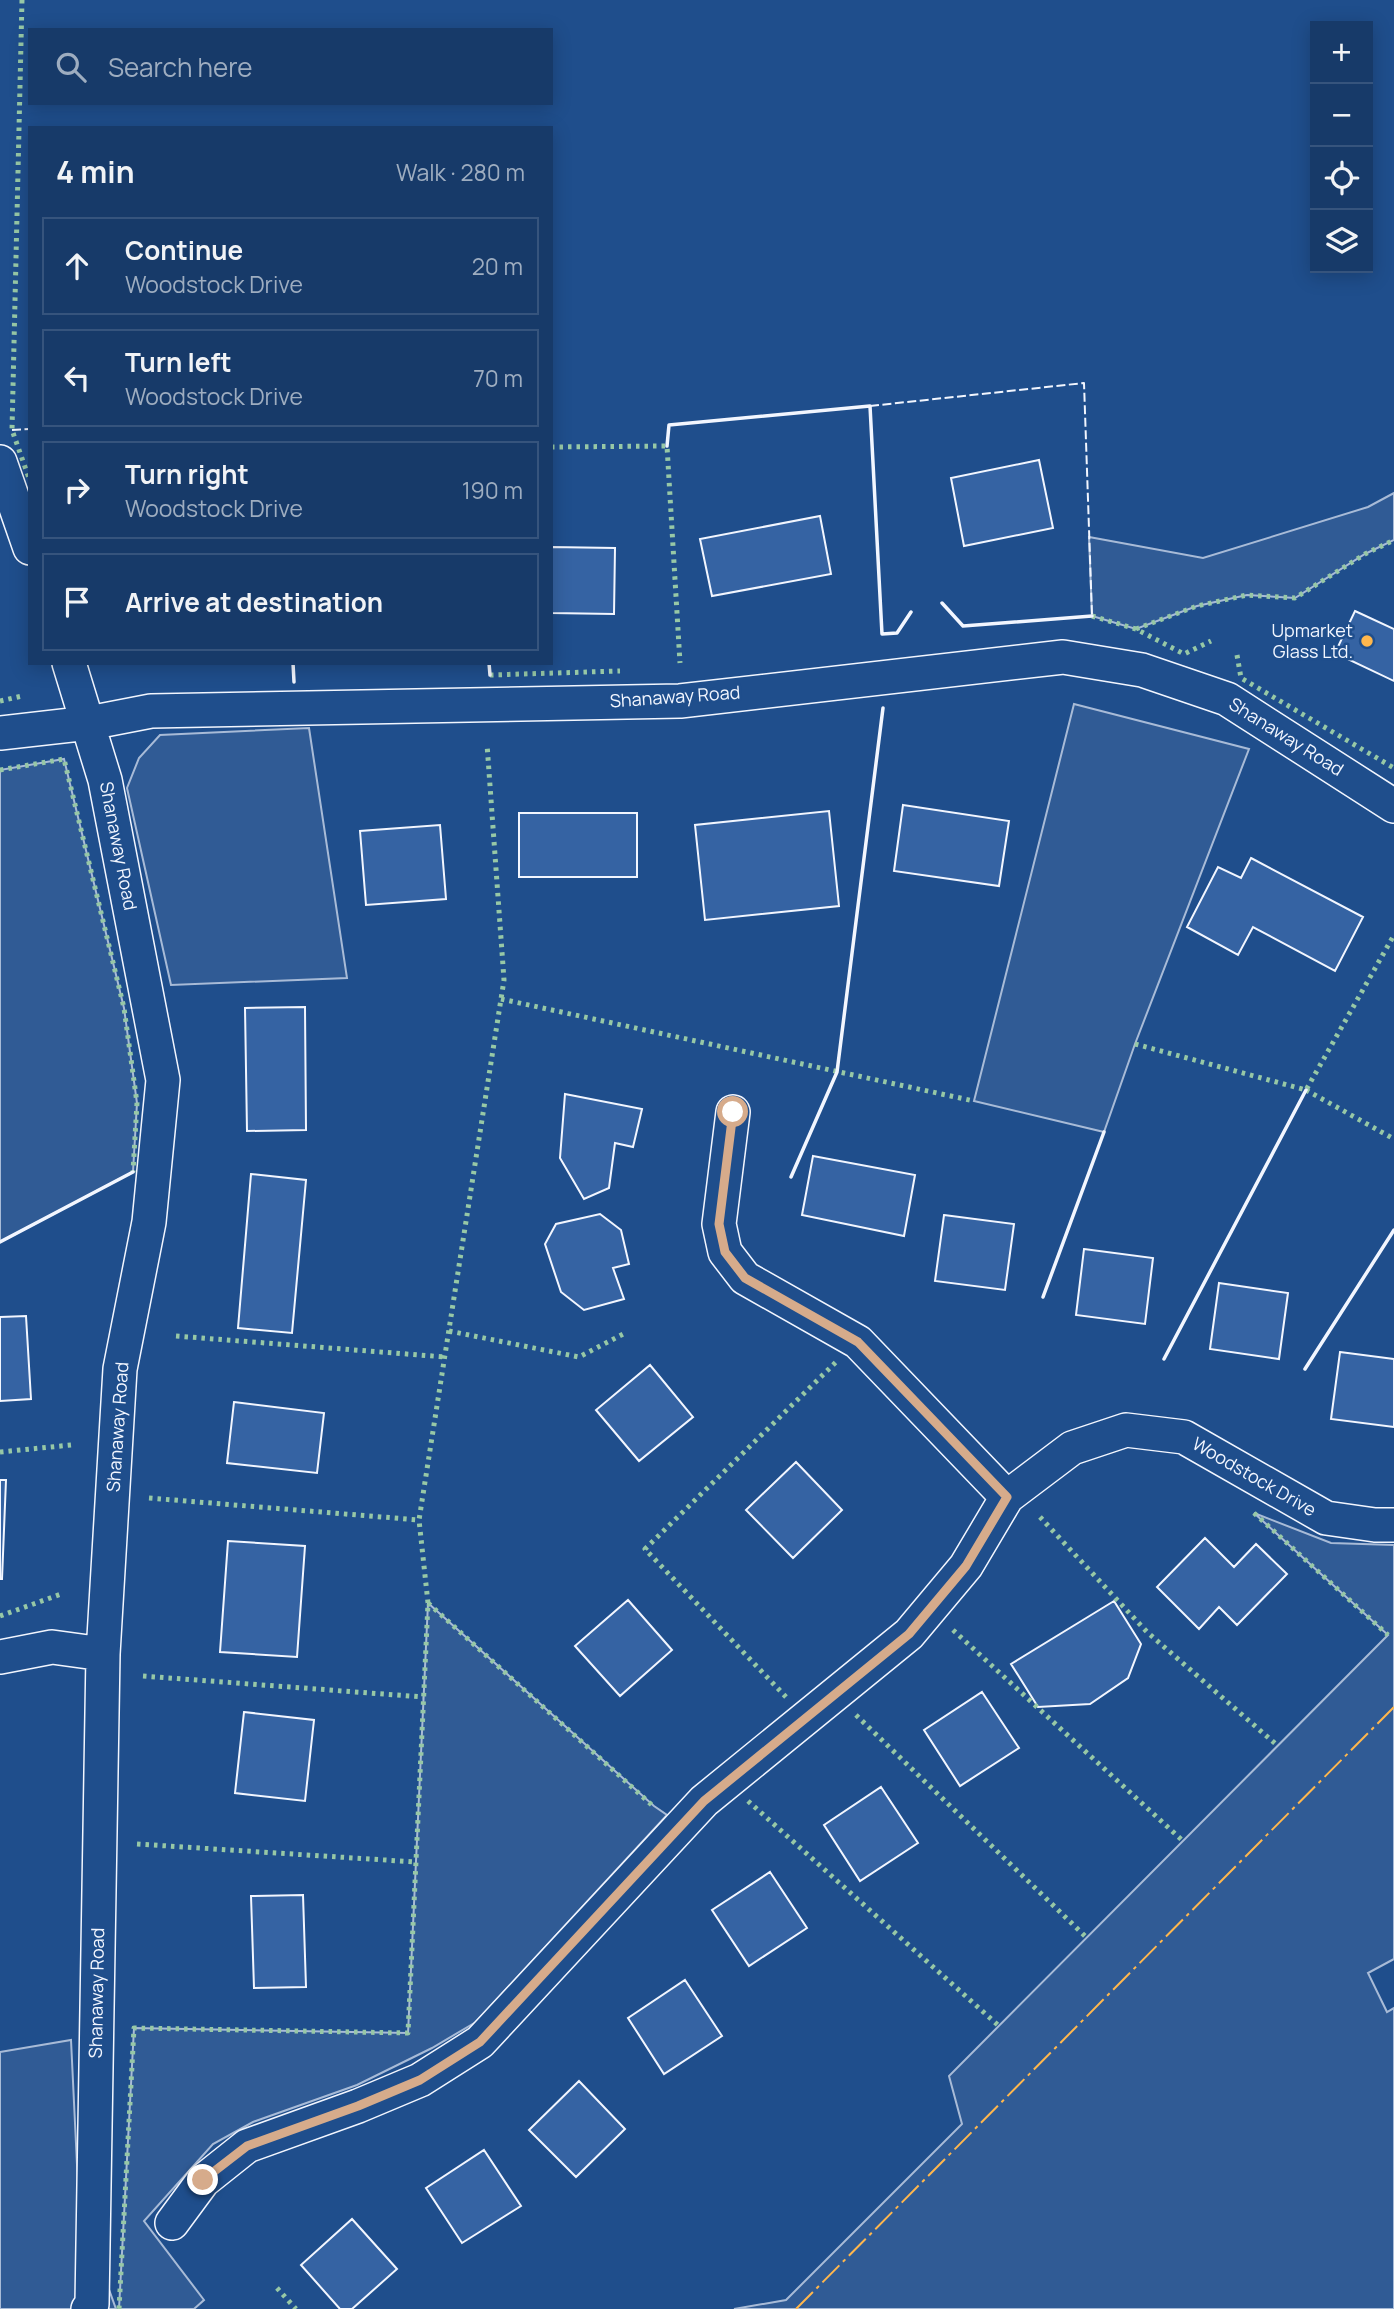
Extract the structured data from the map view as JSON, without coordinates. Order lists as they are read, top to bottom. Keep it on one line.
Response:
{"streets":{"street":["Shanaway Road","Woodstock Drive"]},"places":["Upmarket Glass Ltd."],"page":{"map_buttons":["+","−"],"search":"Search here","heading":["4 min","Walk · 280 m"],"list":[["Continue","Woodstock Drive","20 m"],["Turn left","Woodstock Drive","70 m"],["Turn right","Woodstock Drive","190 m"],"Arrive at destination"]}}
